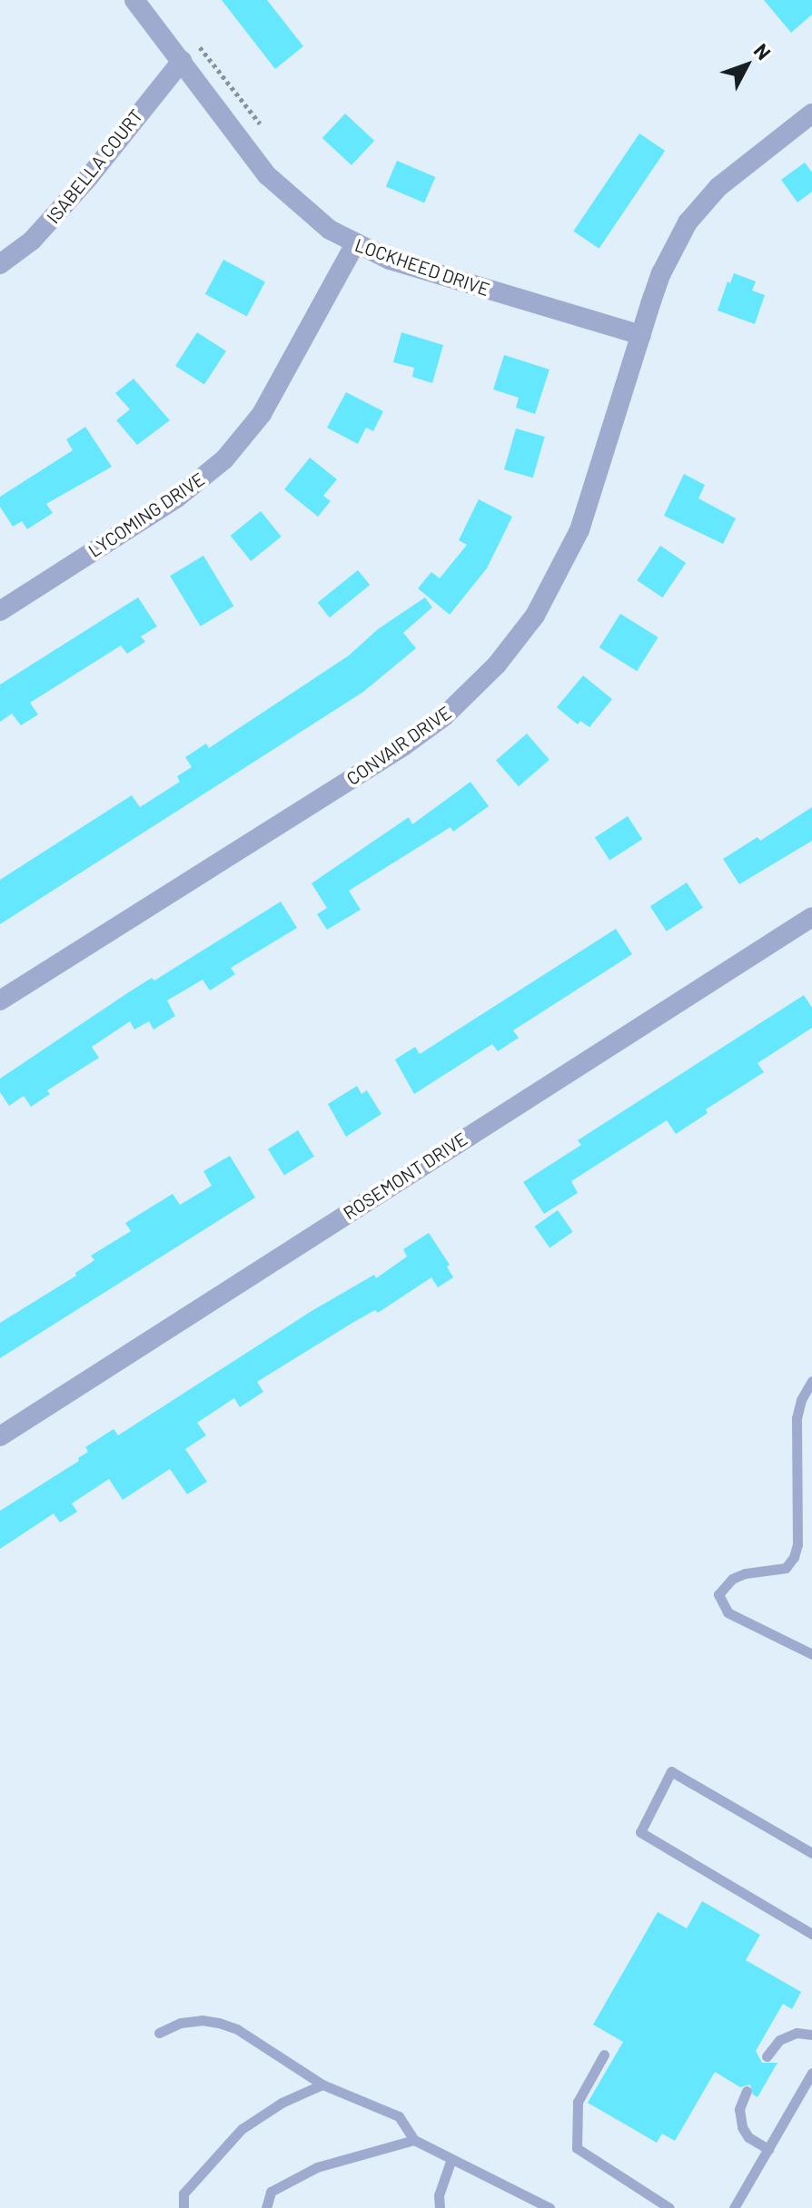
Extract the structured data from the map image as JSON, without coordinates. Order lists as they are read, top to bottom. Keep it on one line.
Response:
{"streets":{"street":["ISABELLA COURT","LOCKHEED DRIVE","LYCOMING DRIVE","CONVAIR DRIVE","ROSEMONT DRIVE"]},"crossings":[["ISABELLA COURT","LOCKHEED DRIVE"],["LOCKHEED DRIVE","LYCOMING DRIVE"],["LOCKHEED DRIVE","CONVAIR DRIVE"]],"north":"top right"}
